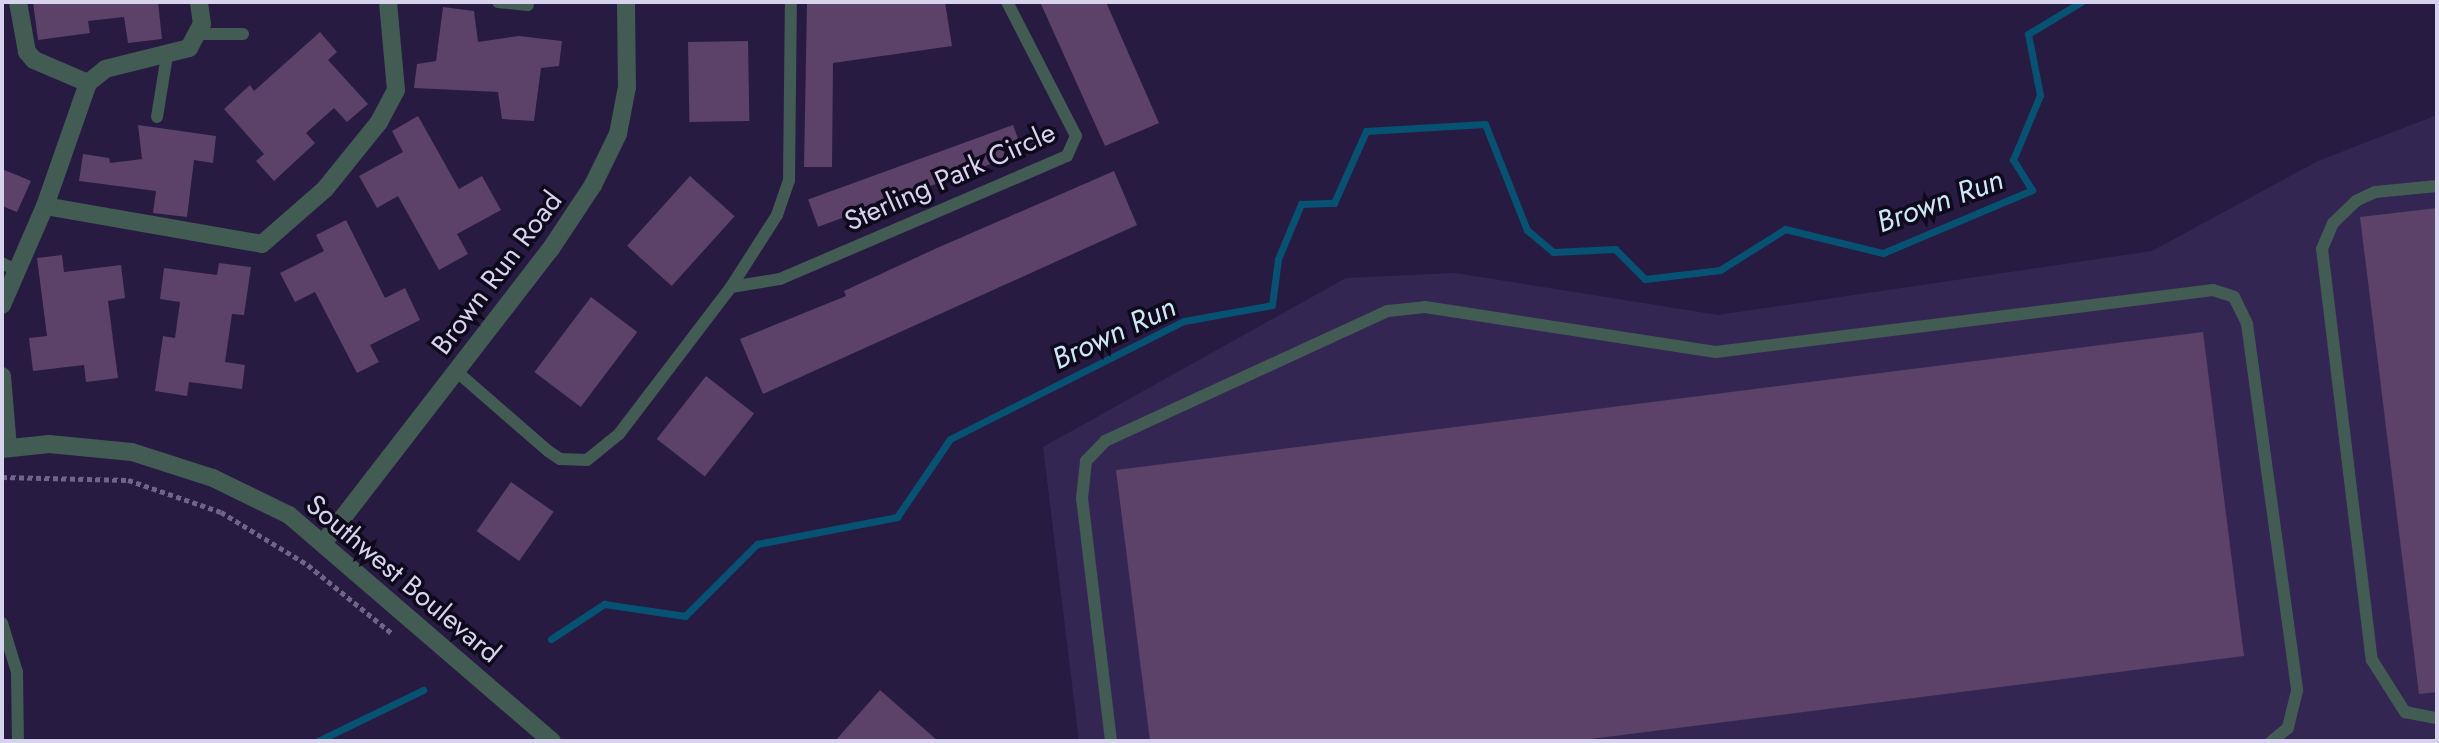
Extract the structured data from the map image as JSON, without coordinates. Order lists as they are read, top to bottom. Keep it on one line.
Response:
{"streets":{"street":["Brown Run Road","Southwest Boulevard"],"lane":["Sterling Park Circle"]},"crossings":[["Brown Run Road","Southwest Boulevard"]],"water":["Brown Run"]}
